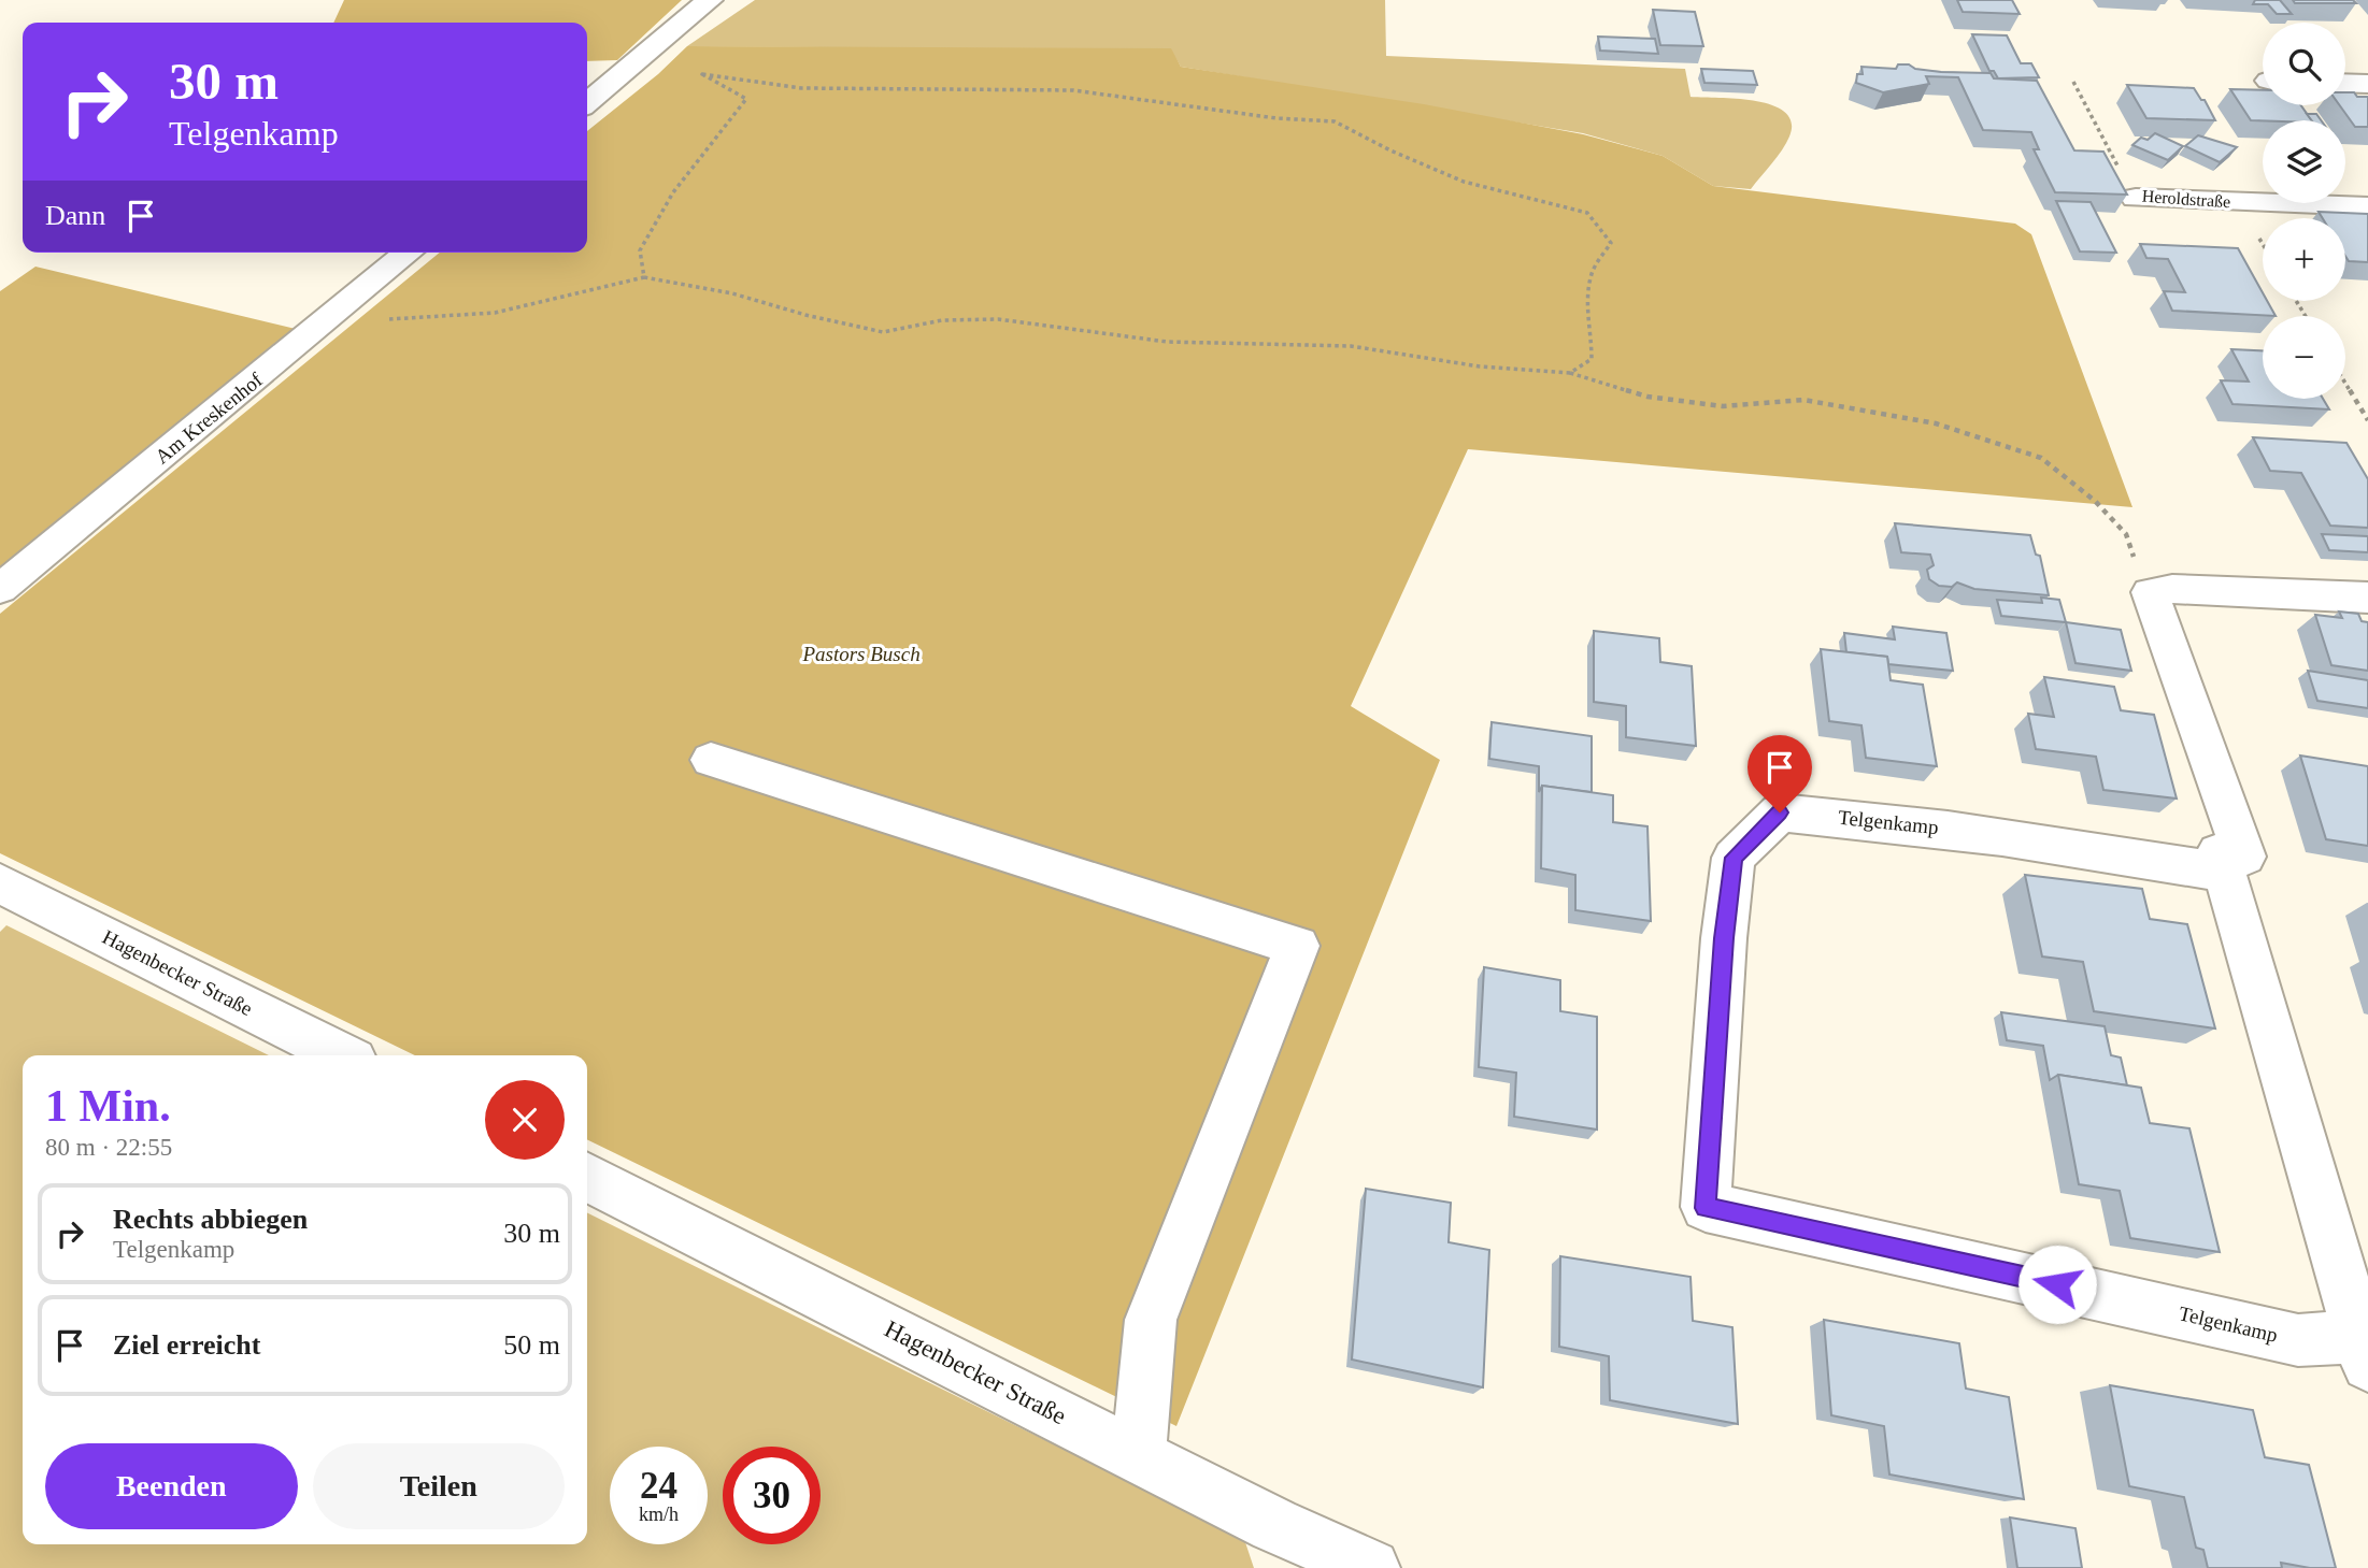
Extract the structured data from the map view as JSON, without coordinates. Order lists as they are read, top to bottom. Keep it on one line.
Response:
{"streets":{"street":["Heroldstraße","Am Kreskenhof","Telgenkamp","Hagenbecker Straße"]},"parks":["Pastors Busch"],"page":{"map_buttons":["+","−"],"turn":["30 m","Telgenkamp"],"then":"Dann","heading":["1 Min.","80 m · 22:55"],"list":[{"name":"Rechts abbiegen","note":"Telgenkamp","value":"30 m"},{"name":"Ziel erreicht","value":"50 m"}],"buttons":["Beenden","Teilen"],"speed":"24 km/h","limit":"30"}}
